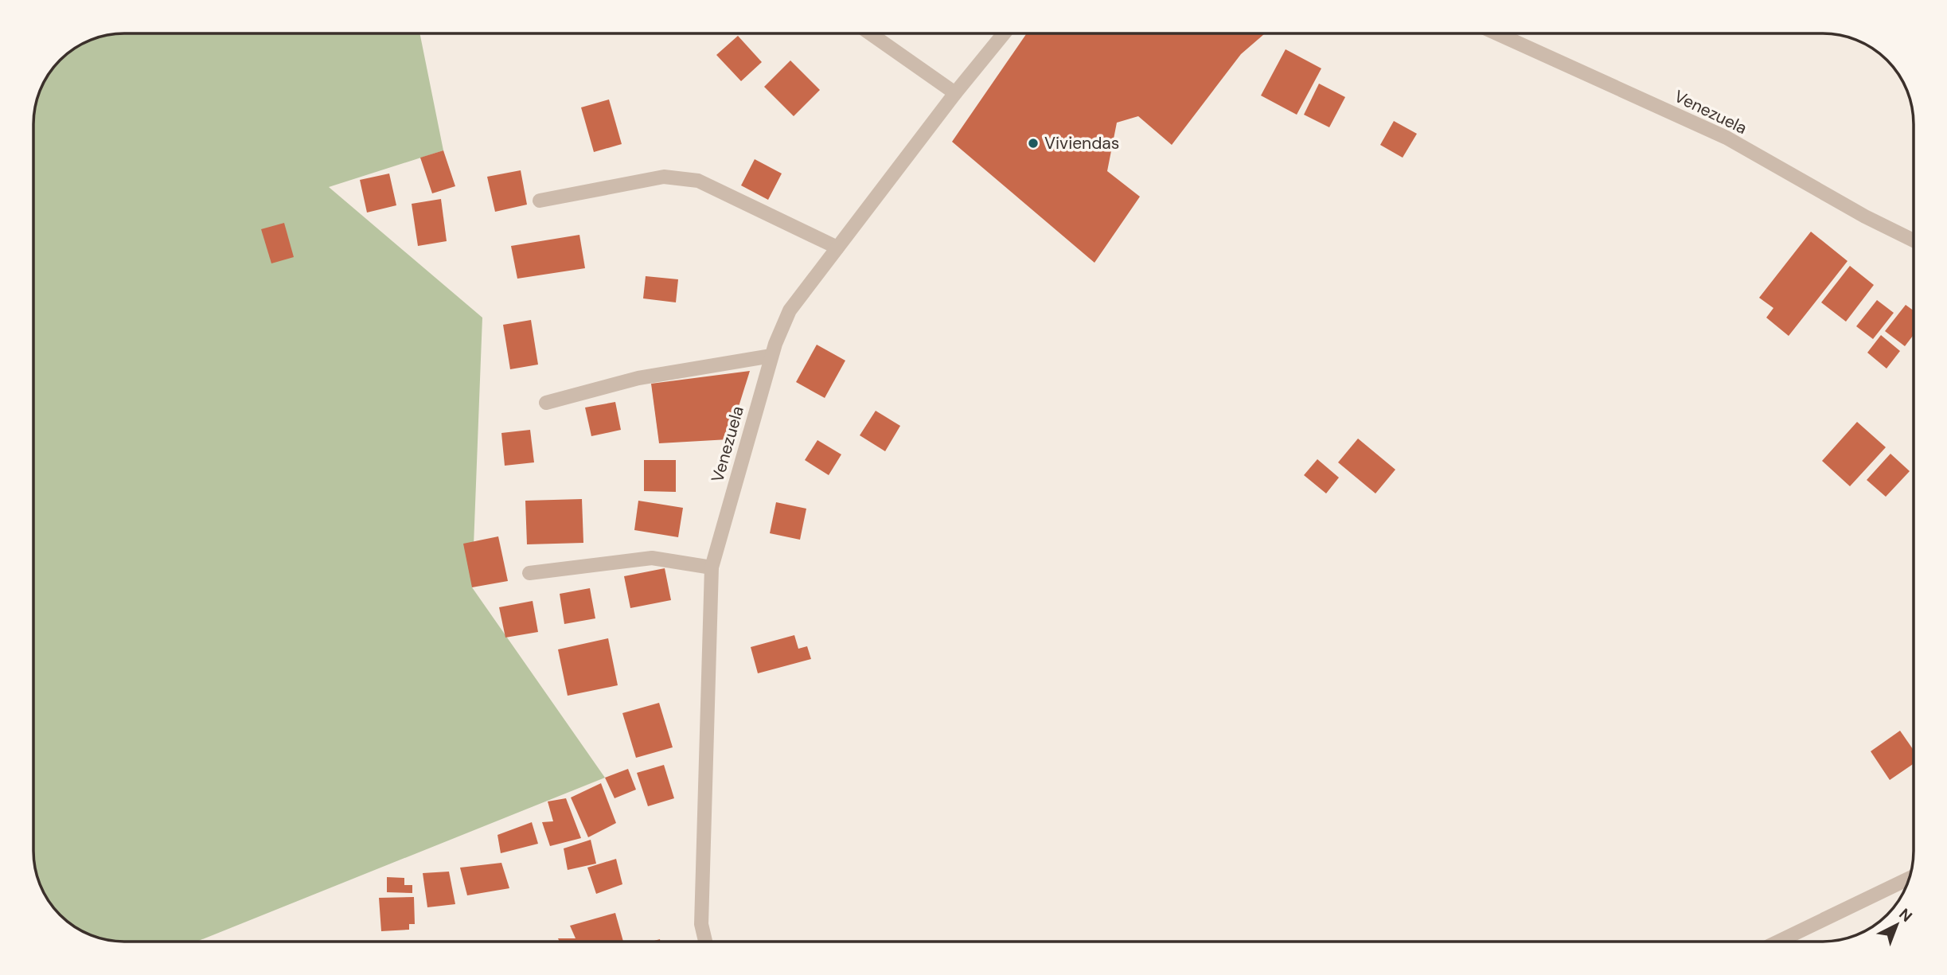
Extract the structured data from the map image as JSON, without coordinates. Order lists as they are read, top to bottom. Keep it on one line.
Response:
{"streets":{"street":["Venezuela"]},"places":["Viviendas"],"north":"top right"}
